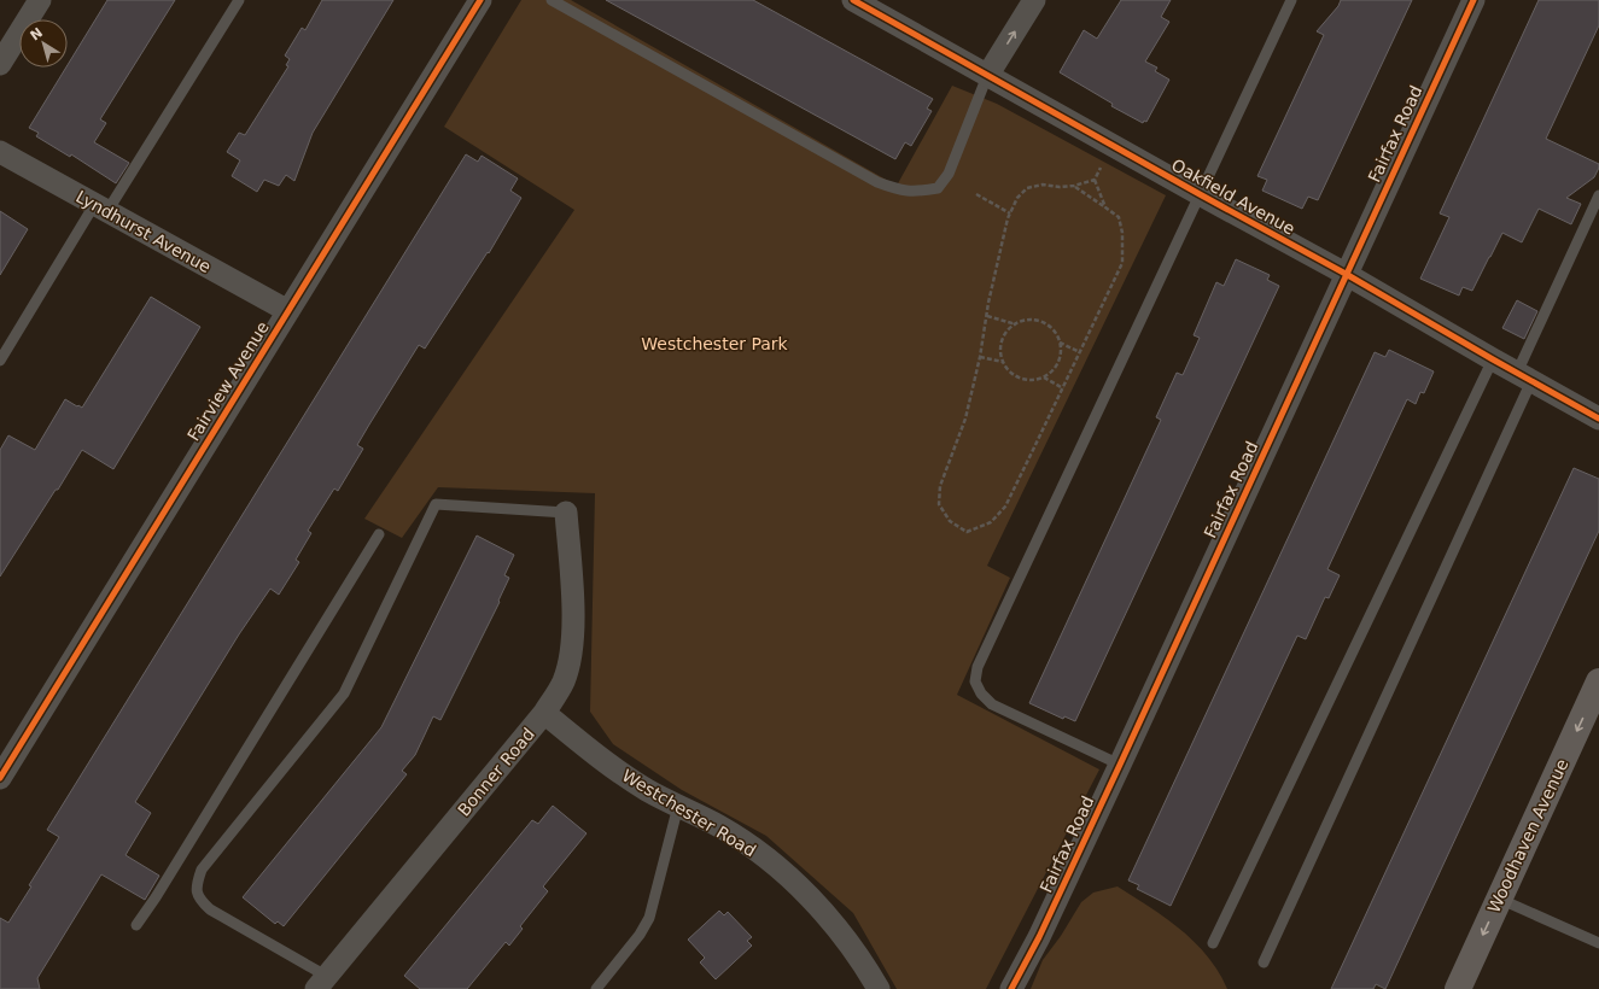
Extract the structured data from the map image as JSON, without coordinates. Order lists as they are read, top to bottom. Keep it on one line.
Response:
{"streets":{"street":["Fairfax Road","Oakfield Avenue","Lyndhurst Avenue","Fairview Avenue","Bonner Road","Westchester Road","Woodhaven Avenue"]},"crossings":[["Fairfax Road","Oakfield Avenue"],["Lyndhurst Avenue","Fairview Avenue"],["Bonner Road","Westchester Road"]],"one_way":["Woodhaven Avenue"],"parks":["Westchester Park"],"north":"top left"}
